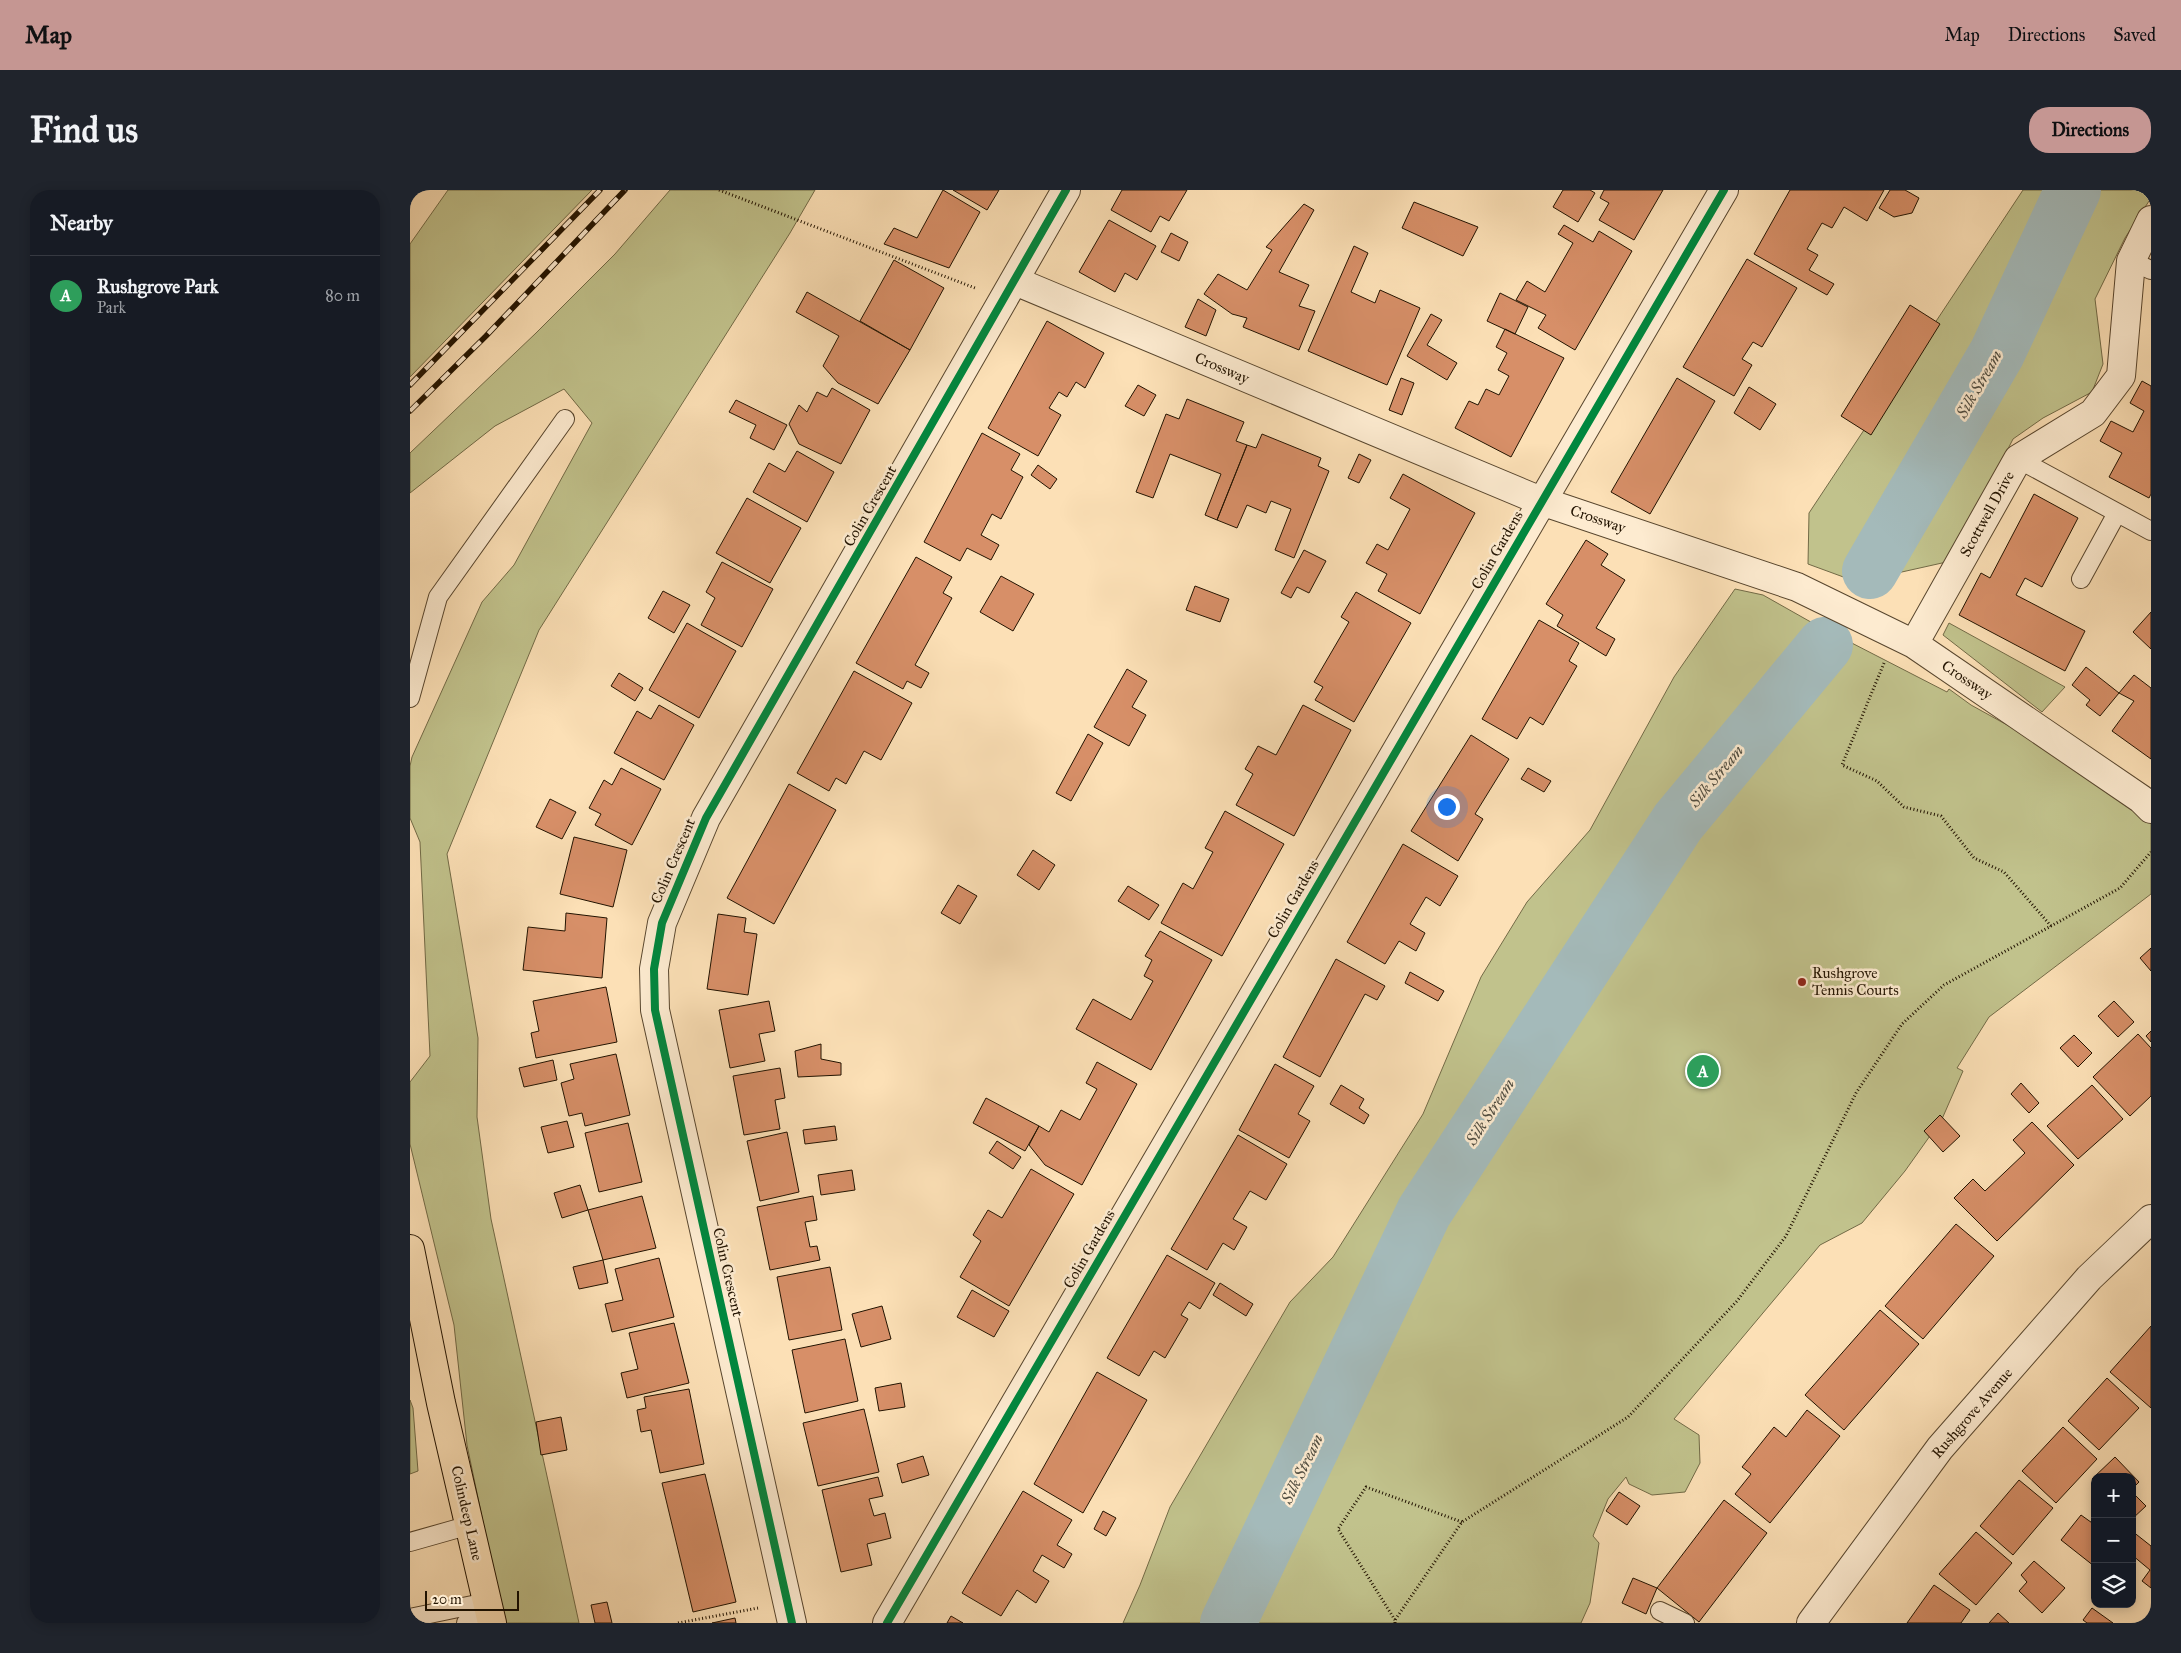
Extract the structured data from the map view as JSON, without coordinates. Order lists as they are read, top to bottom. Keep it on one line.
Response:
{"streets":{"main road":["Colindeep Lane"],"street":["Crossway","Colin Crescent","Scottwell Drive","Colin Gardens","Rushgrove Avenue"]},"crossings":[["Crossway","Colin Crescent"],["Crossway","Scottwell Drive"],["Crossway","Colin Gardens"]],"water":["Silk Stream"],"places":["Rushgrove Tennis Courts"],"scale_bar":"20 m","page":{"header":"Map","nav":["Map","Directions","Saved"],"buttons":"Directions","title":"Find us","heading":"Nearby","list":[{"mark":"A","name":"Rushgrove Park","note":"Park","value":"80 m"}],"pins":"A","map_buttons":["+","−"],"scale":"20 m"}}
